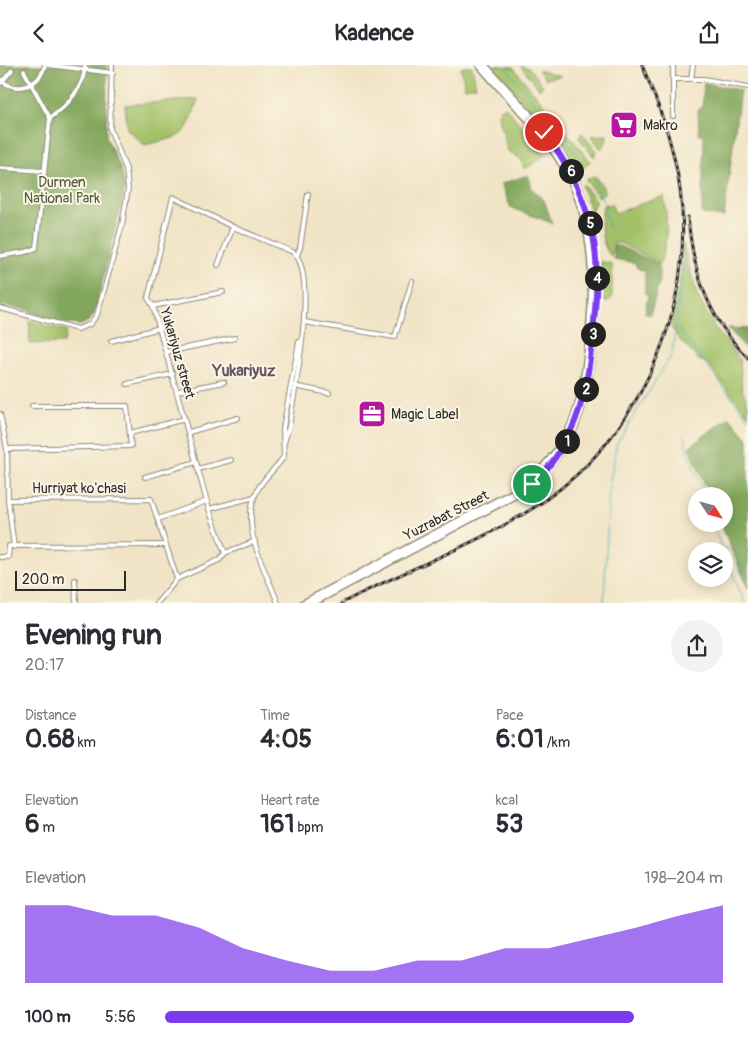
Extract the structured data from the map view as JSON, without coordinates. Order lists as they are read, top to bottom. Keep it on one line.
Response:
{"streets":{"main road":["Yuzrabat Street"],"street":["Yukariyuz street","Hurriyat ko'chasi"]},"districts":["Yukariyuz"],"parks":["Durmen National Park"],"places":{"supermarket":["Makro"],"office":["Magic Label"]},"scale_bar":"200 m","north":"bottom right","page":{"header":"Kadence","pins":["6","5","4","3","2","1"],"scale":"200 m","heading":["Evening run","20:17"],"stats":[["Distance","0.68 km"],["Time","4:05"],["Pace","6:01 /km"],["Elevation","6 m"],["Heart rate","161 bpm"],["kcal","53"]],"chart":["Elevation","198–204 m"],"list":[{"name":"100 m","note":"5:56"}]}}
